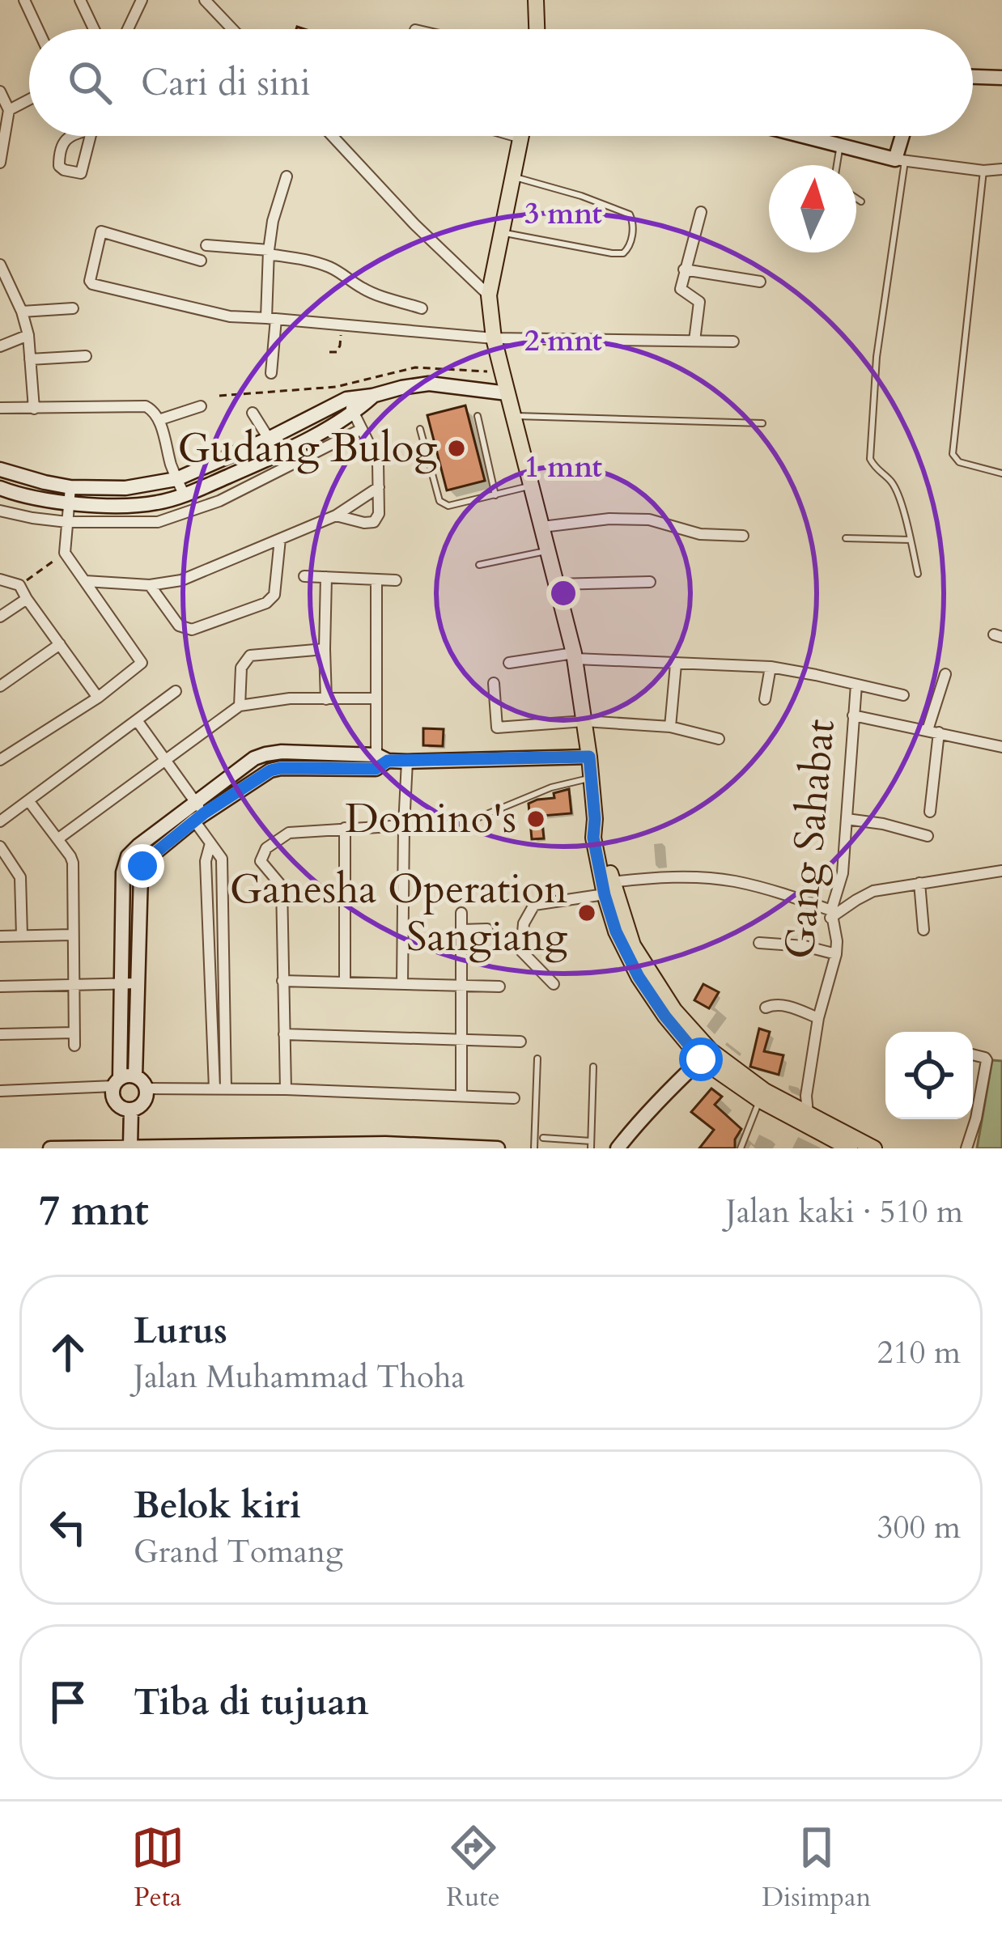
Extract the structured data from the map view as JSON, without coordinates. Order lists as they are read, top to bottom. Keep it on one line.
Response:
{"streets":{"street":["Gang Sahabat"]},"places":["Gudang Bulog","Domino's","Ganesha Operation Sangiang"],"north":"top","page":{"search":"Cari di sini","heading":["7 mnt","Jalan kaki · 510 m"],"list":[["Lurus","Jalan Muhammad Thoha","210 m"],["Belok kiri","Grand Tomang","300 m"],"Tiba di tujuan"],"nav":["Peta","Rute","Disimpan"]},"rings":["3 mnt","2 mnt","1 mnt"]}
